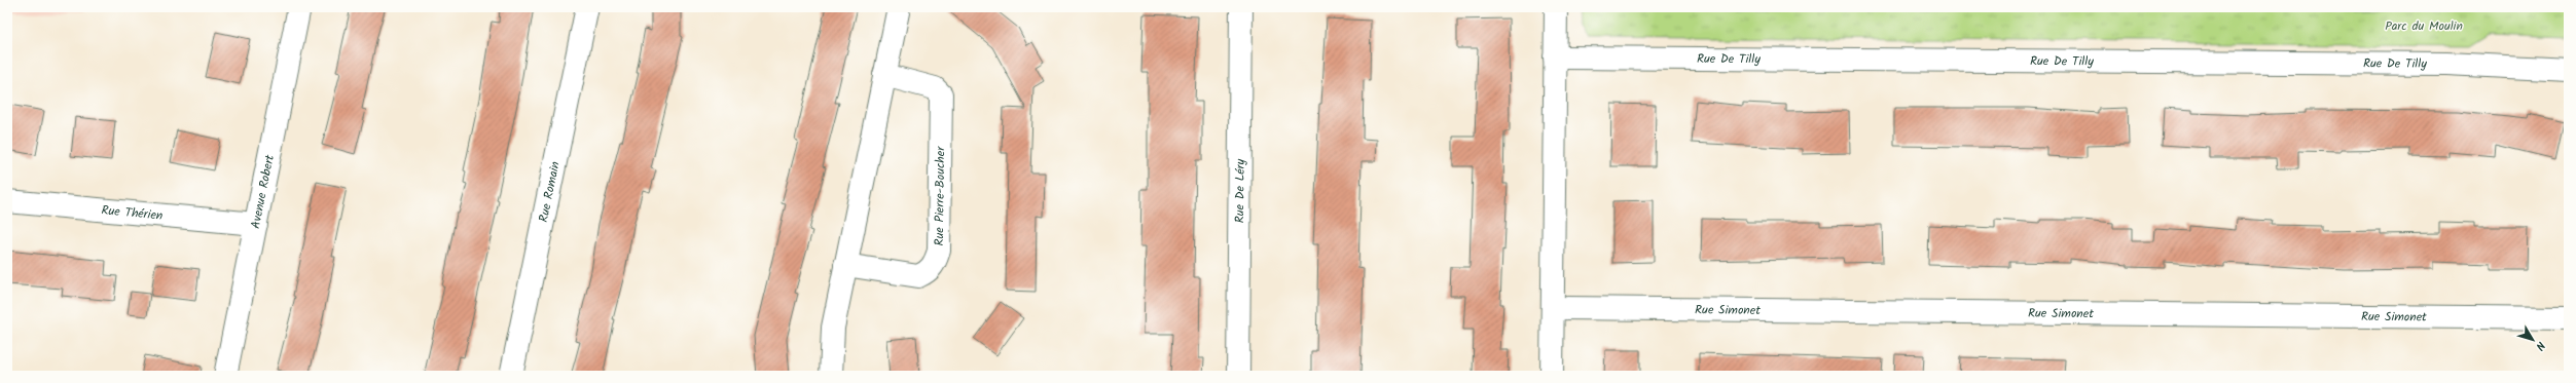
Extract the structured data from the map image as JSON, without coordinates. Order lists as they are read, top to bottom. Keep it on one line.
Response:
{"streets":{"street":["Rue De Tilly","Rue Romain","Rue De Léry","Avenue Robert","Rue Pierre-Boucher","Rue Thérien","Rue Simonet"]},"crossings":[["Avenue Robert","Rue Thérien"]],"parks":["Parc du Moulin"],"north":"bottom right"}
